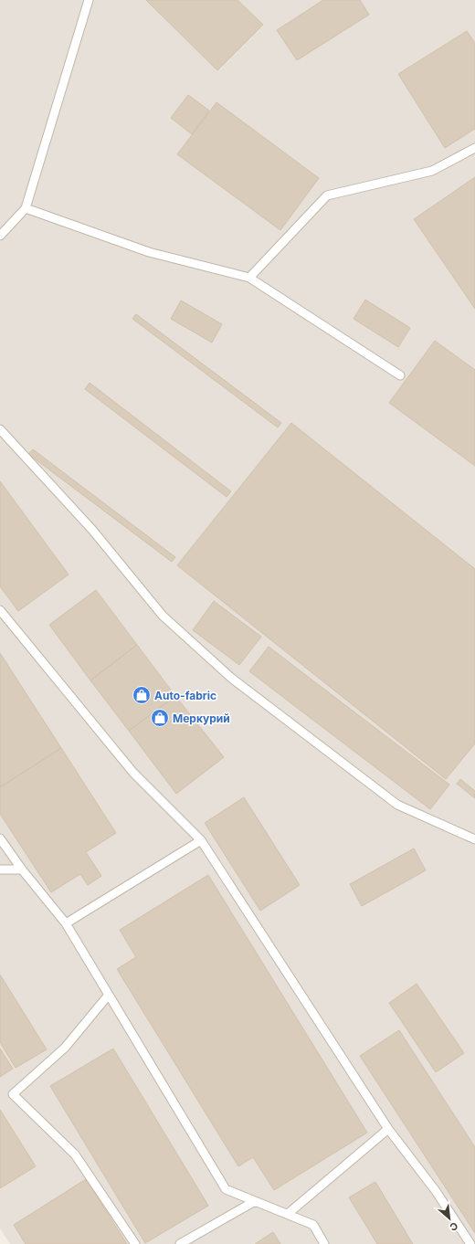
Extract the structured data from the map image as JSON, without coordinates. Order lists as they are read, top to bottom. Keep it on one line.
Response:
{"places":{"shop":["Auto-fabric","Меркурий"]},"north":"bottom right"}
